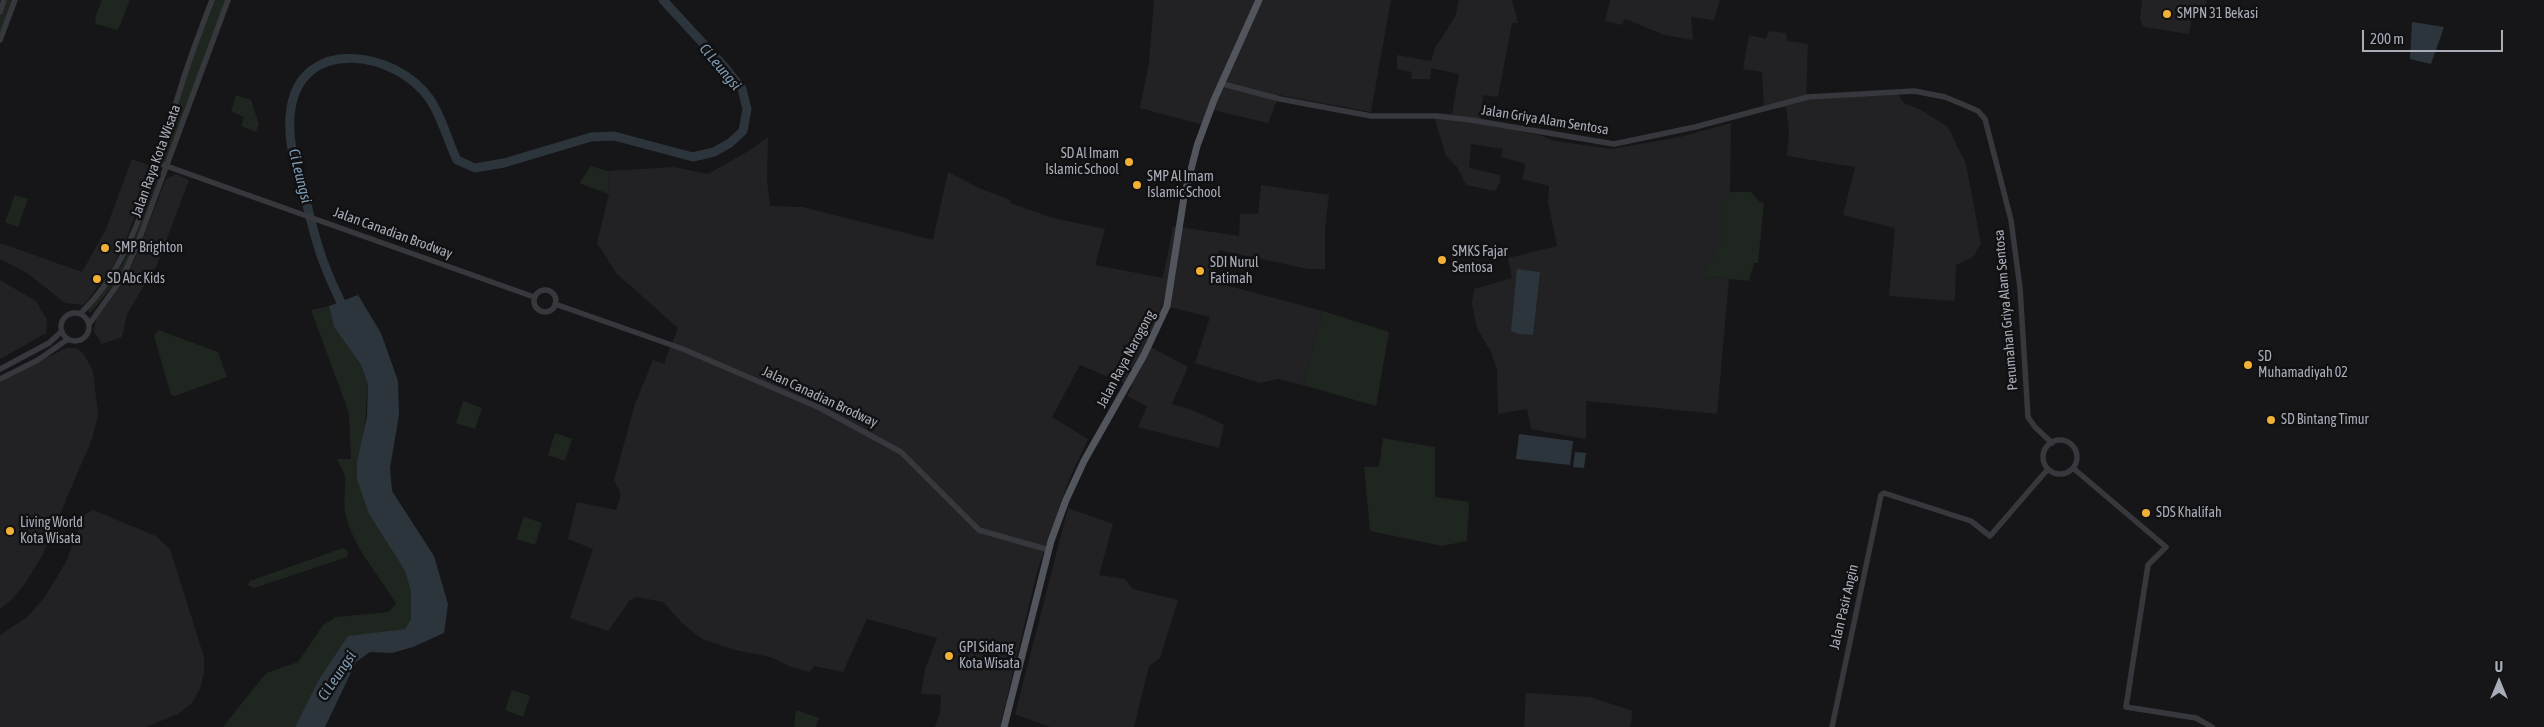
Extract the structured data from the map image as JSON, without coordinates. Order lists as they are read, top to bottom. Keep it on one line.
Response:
{"streets":{"main road":["Jalan Raya Narogong"],"street":["Jalan Griya Alam Sentosa","Jalan Raya Kota Wisata","Jalan Canadian Brodway","Perumahan Griya Alam Sentosa","Jalan Pasir Angin"]},"crossings":[["Jalan Griya Alam Sentosa","Perumahan Griya Alam Sentosa"],["Jalan Griya Alam Sentosa","Jalan Raya Narogong"],["Jalan Raya Kota Wisata","Jalan Canadian Brodway"],["Jalan Canadian Brodway","Jalan Raya Narogong"],["Perumahan Griya Alam Sentosa","Jalan Pasir Angin"]],"water":["Ci Leungsi"],"places":["SMPN 31 Bekasi","SD Al Imam Islamic School","SMP Al Imam Islamic School","SMP Brighton","SMKS Fajar Sentosa","SDI Nurul Fatimah","SD Abc Kids","SD Muhamadiyah 02","SD Bintang Timur","SDS Khalifah","Living World Kota Wisata","GPI Sidang Kota Wisata"],"scale_bar":"200 m","north":"top"}
